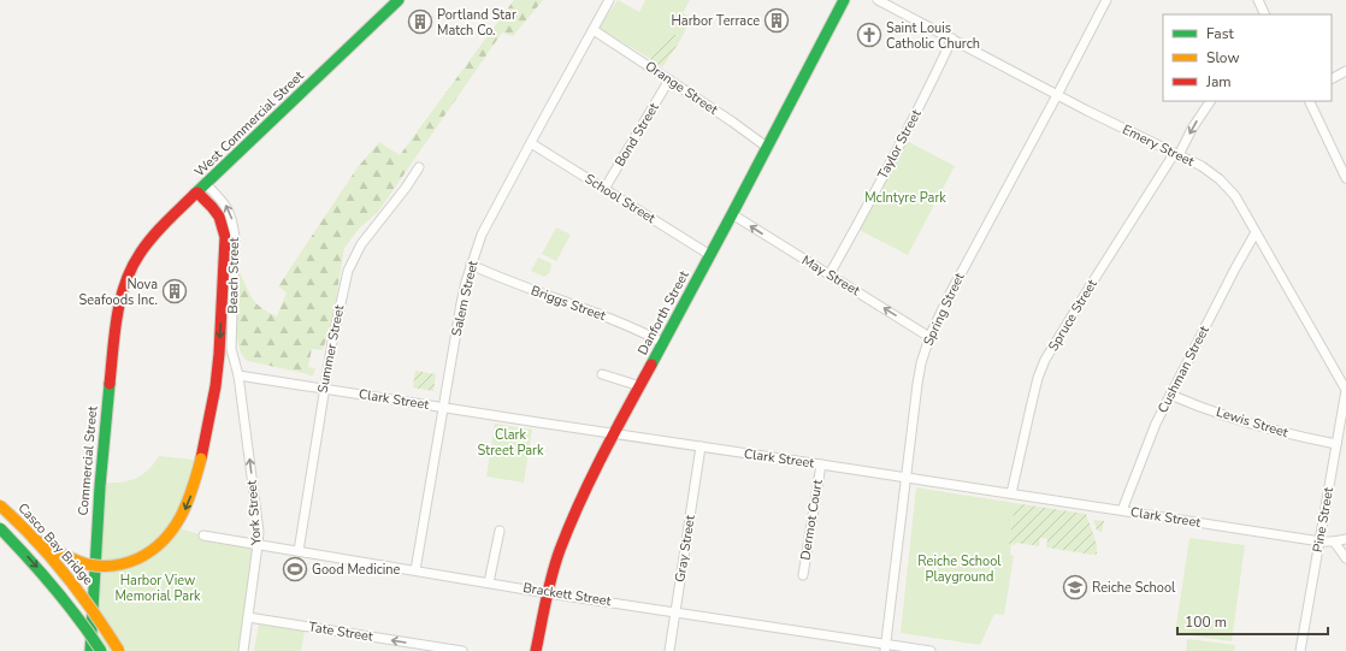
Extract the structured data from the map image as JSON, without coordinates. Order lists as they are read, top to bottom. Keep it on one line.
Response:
{"streets":{"main road":["West Commercial Street","Danforth Street","Commercial Street","Casco Bay Bridge"],"street":["Orange Street","Bond Street","Taylor Street","Emery Street","School Street","Beach Street","May Street","Salem Street","Briggs Street","Spring Street","Spruce Street","Summer Street","Cushman Street","Clark Street","Lewis Street","York Street","Dermot Court","Pine Street","Gray Street","Brackett Street","Tate Street"]},"crossings":[["Orange Street","Bond Street"],["Orange Street","Salem Street"],["Orange Street","Danforth Street"],["West Commercial Street","Beach Street"],["West Commercial Street","Commercial Street"],["Bond Street","School Street"],["Taylor Street","Emery Street"],["Taylor Street","May Street"],["Emery Street","Spring Street"],["Emery Street","Spruce Street"],["Emery Street","Cushman Street"],["Emery Street","Pine Street"],["School Street","Salem Street"],["School Street","Danforth Street"],["Beach Street","Clark Street"],["Beach Street","York Street"],["May Street","Spring Street"],["May Street","Danforth Street"],["Salem Street","Briggs Street"],["Salem Street","Clark Street"],["Salem Street","Brackett Street"],["Briggs Street","Danforth Street"],["Spring Street","Clark Street"],["Spring Street","Brackett Street"],["Danforth Street","Clark Street"],["Danforth Street","Brackett Street"],["Spruce Street","Clark Street"],["Summer Street","Clark Street"],["Summer Street","Brackett Street"],["Cushman Street","Clark Street"],["Cushman Street","Lewis Street"],["Clark Street","York Street"],["Clark Street","Dermot Court"],["Clark Street","Pine Street"],["Clark Street","Gray Street"],["Lewis Street","Pine Street"],["York Street","Brackett Street"],["York Street","Tate Street"],["Gray Street","Brackett Street"]],"one_way":["Beach Street","May Street","York Street","Tate Street"],"parks":["McIntyre Park","Clark Street Park","Reiche School Playground","Harbor View Memorial Park"],"places":{"building":["Harbor Terrace","Portland Star Match Co.","Nova Seafoods Inc."],"church":["Saint Louis Catholic Church"],"sports":["Good Medicine"],"school or university":["Reiche School"]},"legend":["Fast","Slow","Jam"],"scale_bar":"100 m"}
